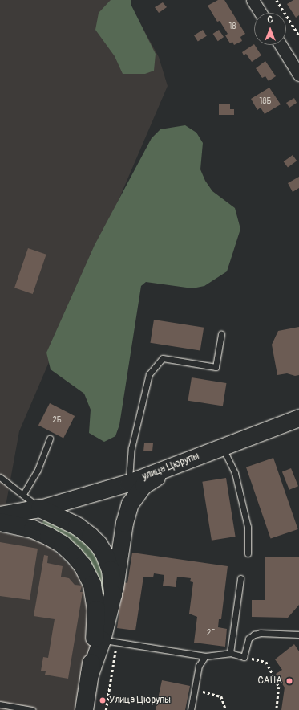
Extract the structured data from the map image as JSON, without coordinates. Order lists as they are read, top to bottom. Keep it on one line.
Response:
{"streets":{"main road":["улица Цюрупы"]},"places":["САНА","Улица Цюрупы"],"house_numbers":["18","18Б","2Б","2Г"],"north":"top"}
